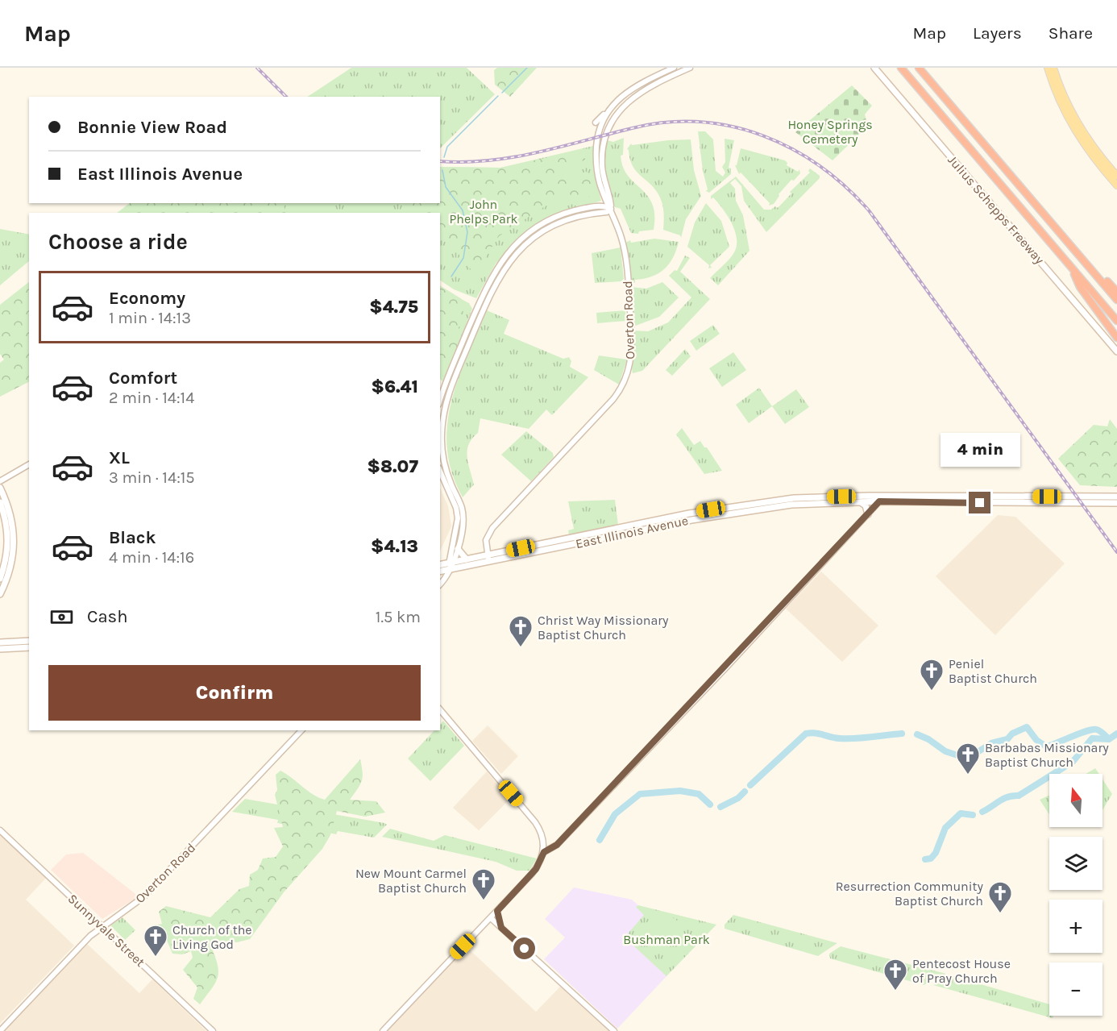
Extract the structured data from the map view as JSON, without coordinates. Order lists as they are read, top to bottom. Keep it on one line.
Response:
{"streets":{"highway":["Julius Schepps Freeway"],"main road":["East Illinois Avenue"],"street":["Overton Road","Sunnyvale Street"]},"crossings":[["Overton Road","East Illinois Avenue"],["Overton Road","Sunnyvale Street"]],"parks":["Honey Springs Cemetery","John Phelps Park","Bushman Park"],"places":{"church":["Christ Way Missionary Baptist Church","Peniel Baptist Church","Barbabas Missionary Baptist Church","New Mount Carmel Baptist Church","Resurrection Community Baptist Church","Church of the Living God","Pentecost House of Pray Church"]},"north":"top","page":{"header":"Map","nav":["Map","Layers","Share"],"banner":["Bonnie View Road","East Illinois Avenue"],"heading":"Choose a ride","list":[{"name":"Economy","note":"1 min · 14:13","value":"$4.75"},{"name":"Comfort","note":"2 min · 14:14","value":"$6.41"},{"name":"XL","note":"3 min · 14:15","value":"$8.07"},{"name":"Black","note":"4 min · 14:16","value":"$4.13"}],"bubble":"4 min","pay":["Cash","1.5 km"],"buttons":"Confirm","map_buttons":["+","−"]}}
